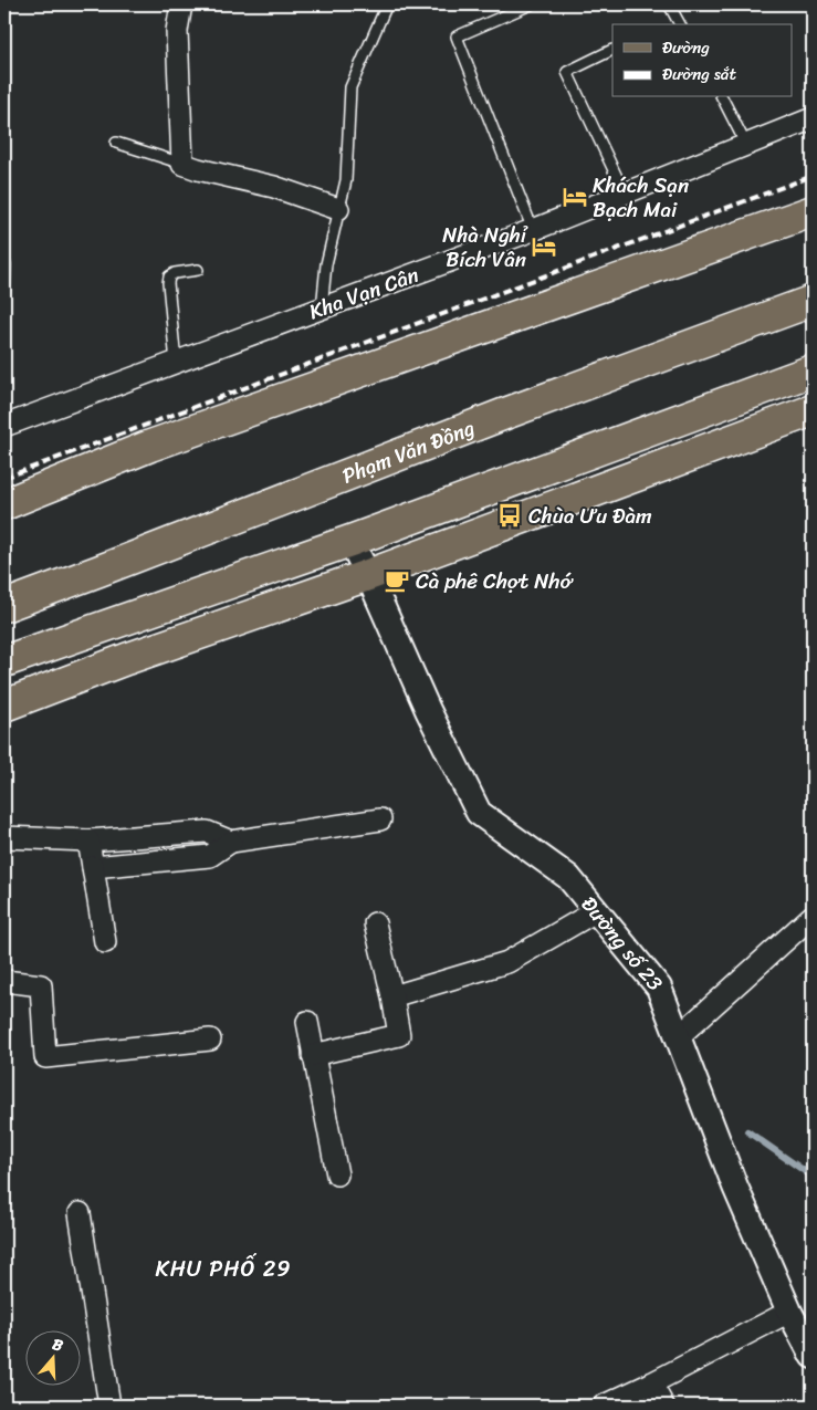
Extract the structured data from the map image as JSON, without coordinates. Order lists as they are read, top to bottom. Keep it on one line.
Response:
{"streets":{"main road":["Phạm Văn Đồng"],"street":["Kha Vạn Cân","Đường số 23"]},"districts":["KHU PHỐ 29"],"places":{"hotel":["Khách Sạn Bạch Mai","Nhà Nghỉ Bích Vân"],"bus stop":["Chùa Ưu Đàm"],"cafe":["Cà phê Chợt Nhớ"]},"legend":["Đường","Đường sắt"],"north":"top"}
